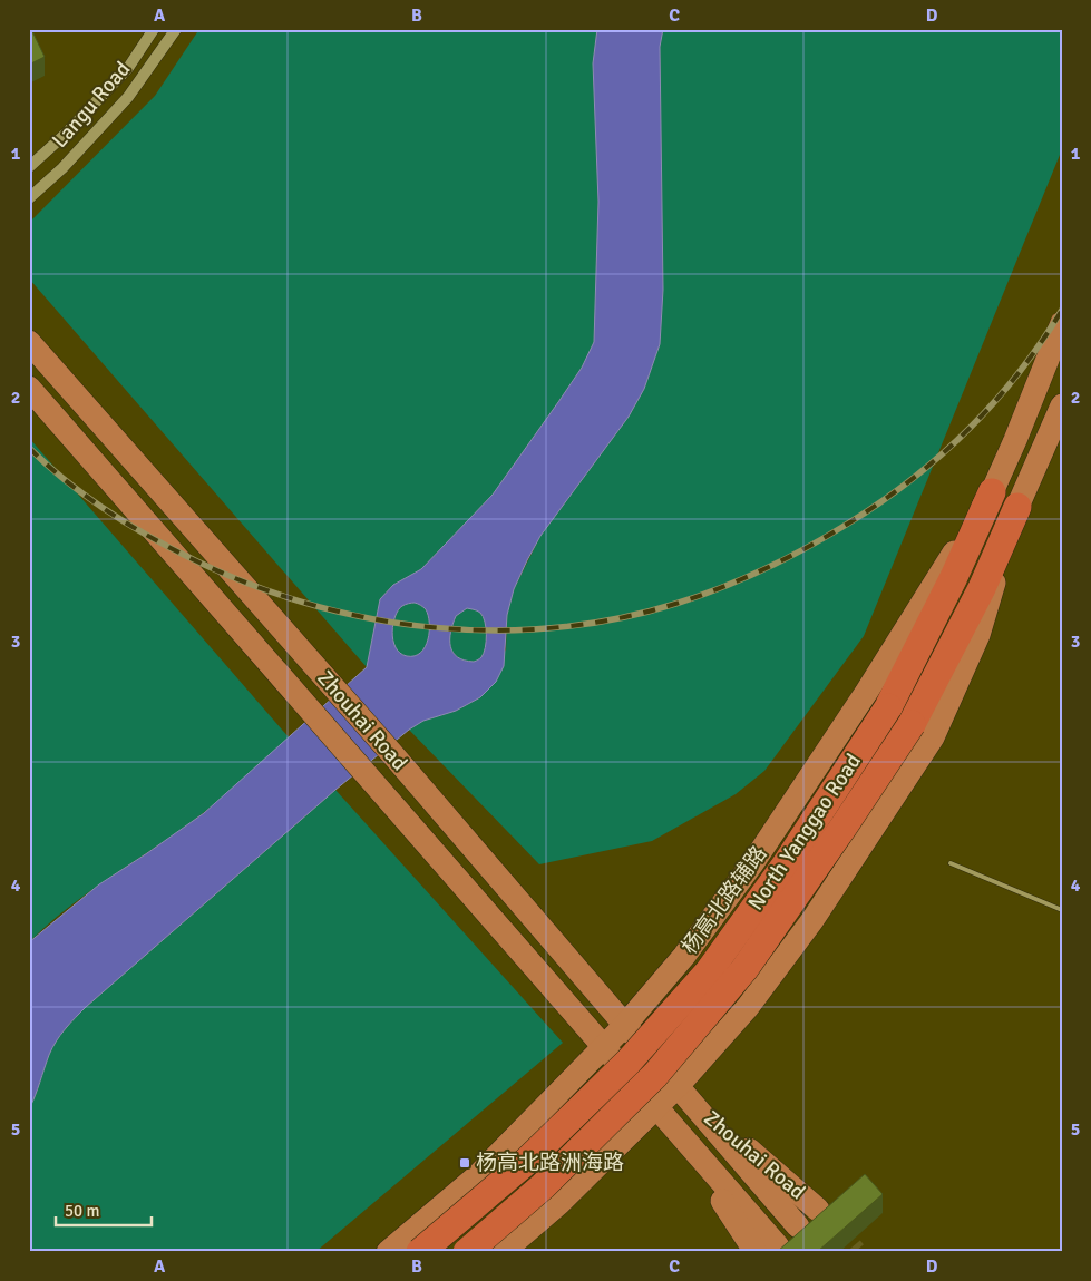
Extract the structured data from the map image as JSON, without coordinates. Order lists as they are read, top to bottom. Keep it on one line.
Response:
{"streets":{"highway":["North Yanggao Road"],"main road":["Zhouhai Road","杨高北路辅路"],"street":["Langu Road"]},"crossings":[["Zhouhai Road","杨高北路辅路"],["North Yanggao Road","杨高北路辅路"]],"places":{"transit":["杨高北路洲海路"]},"scale_bar":"50 m","grid":{"columns":["A","B","C","D"],"rows":["1","2","3","4","5"]}}
